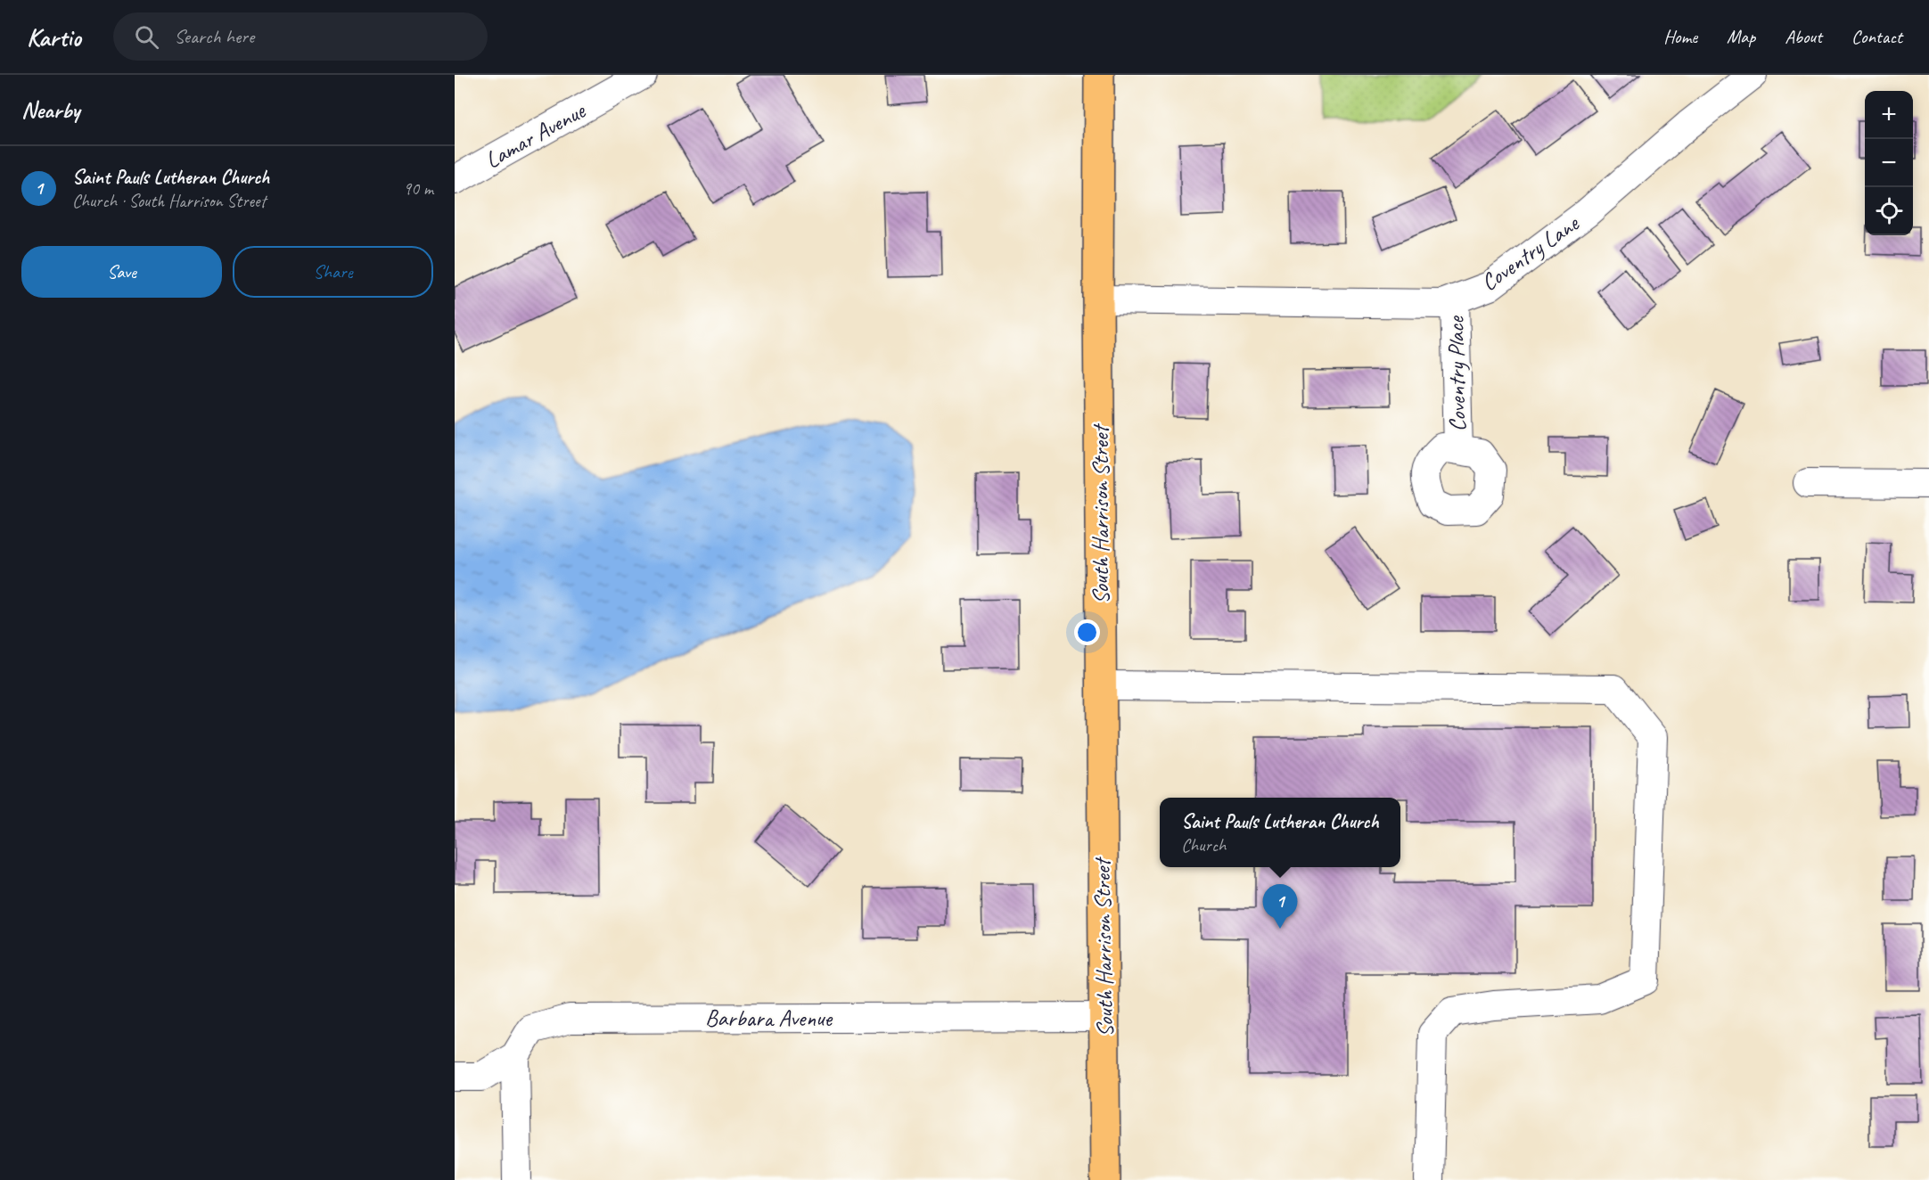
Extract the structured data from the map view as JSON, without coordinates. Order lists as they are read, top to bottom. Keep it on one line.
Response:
{"streets":{"main road":["South Harrison Street"],"street":["Lamar Avenue","Coventry Lane","Coventry Place","Barbara Avenue"]},"crossings":[["Coventry Lane","Coventry Place"],["Coventry Lane","South Harrison Street"],["South Harrison Street","Barbara Avenue"]],"page":{"header":"Kartio","search":"Search here","nav":["Home","Map","About","Contact"],"heading":"Nearby","map_buttons":["+","−"],"list":[{"mark":"1","name":"Saint Pauls Lutheran Church","note":"Church · South Harrison Street","value":"90 m"}],"buttons":["Save","Share"],"popup":["Saint Pauls Lutheran Church","Church"],"pins":"1"}}
